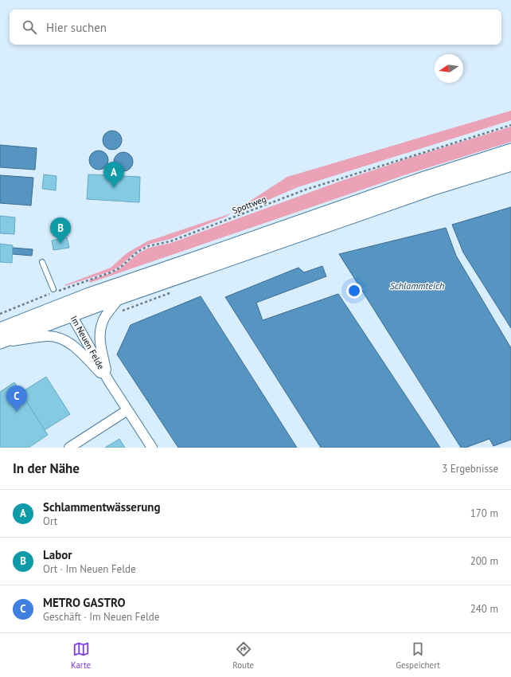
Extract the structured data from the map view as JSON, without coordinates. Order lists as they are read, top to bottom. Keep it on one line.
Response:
{"streets":{"street":["Im Neuen Felde"],"path":["Spottweg"]},"water":["Schlammteich"],"north":"left","page":{"search":"Hier suchen","pins":["A","B","C"],"heading":["In der Nähe","3 Ergebnisse"],"list":[{"mark":"A","name":"Schlammentwässerung","note":"Ort","value":"170 m"},{"mark":"B","name":"Labor","note":"Ort · Im Neuen Felde","value":"200 m"},{"mark":"C","name":"METRO GASTRO","note":"Geschäft · Im Neuen Felde","value":"240 m"}],"nav":["Karte","Route","Gespeichert"]}}
